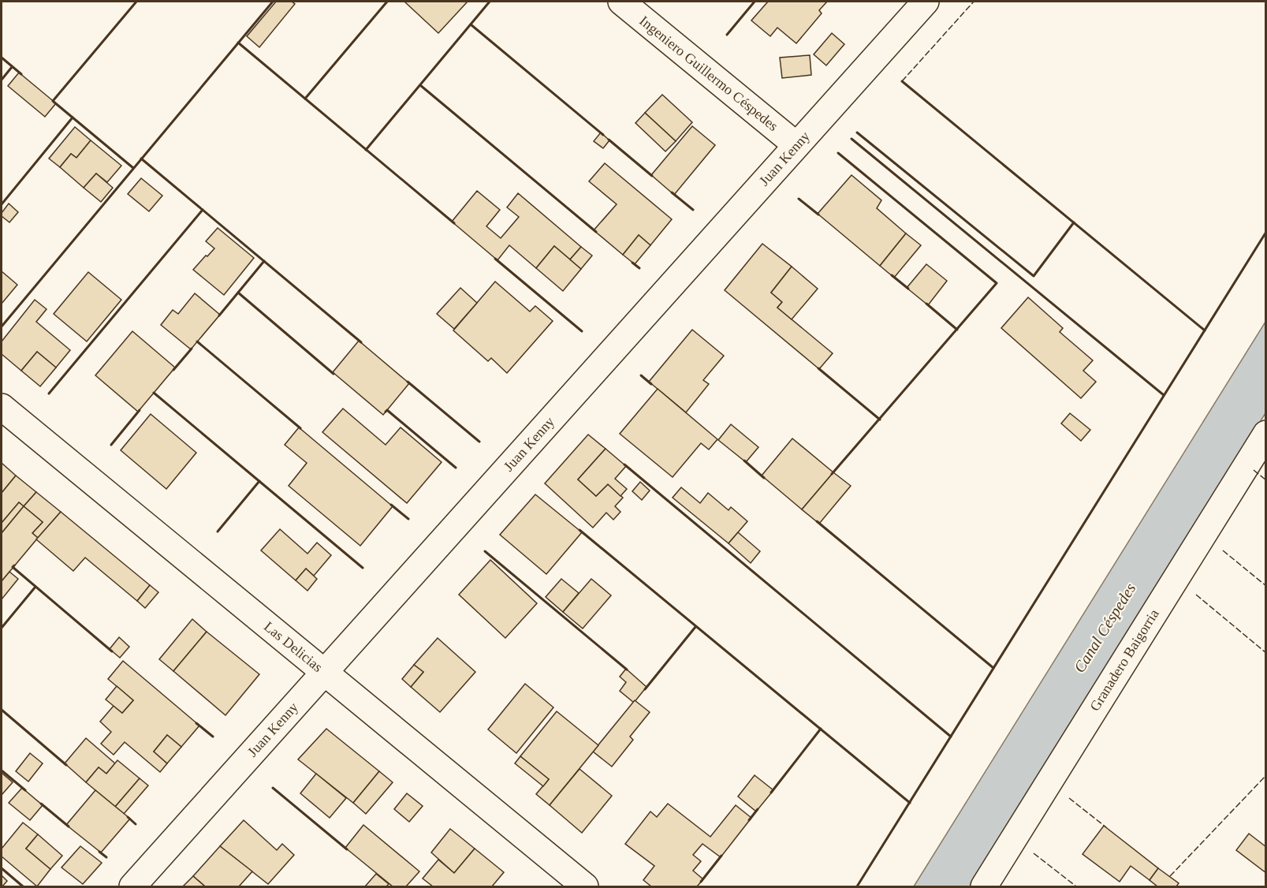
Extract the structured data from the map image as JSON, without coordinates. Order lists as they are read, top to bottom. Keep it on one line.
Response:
{"streets":{"street":["Ingeniero Guillermo Céspedes","Juan Kenny","Las Delicias","Granadero Baigorria"]},"crossings":[["Ingeniero Guillermo Céspedes","Juan Kenny"],["Juan Kenny","Las Delicias"]],"water":["Canal Céspedes"]}
